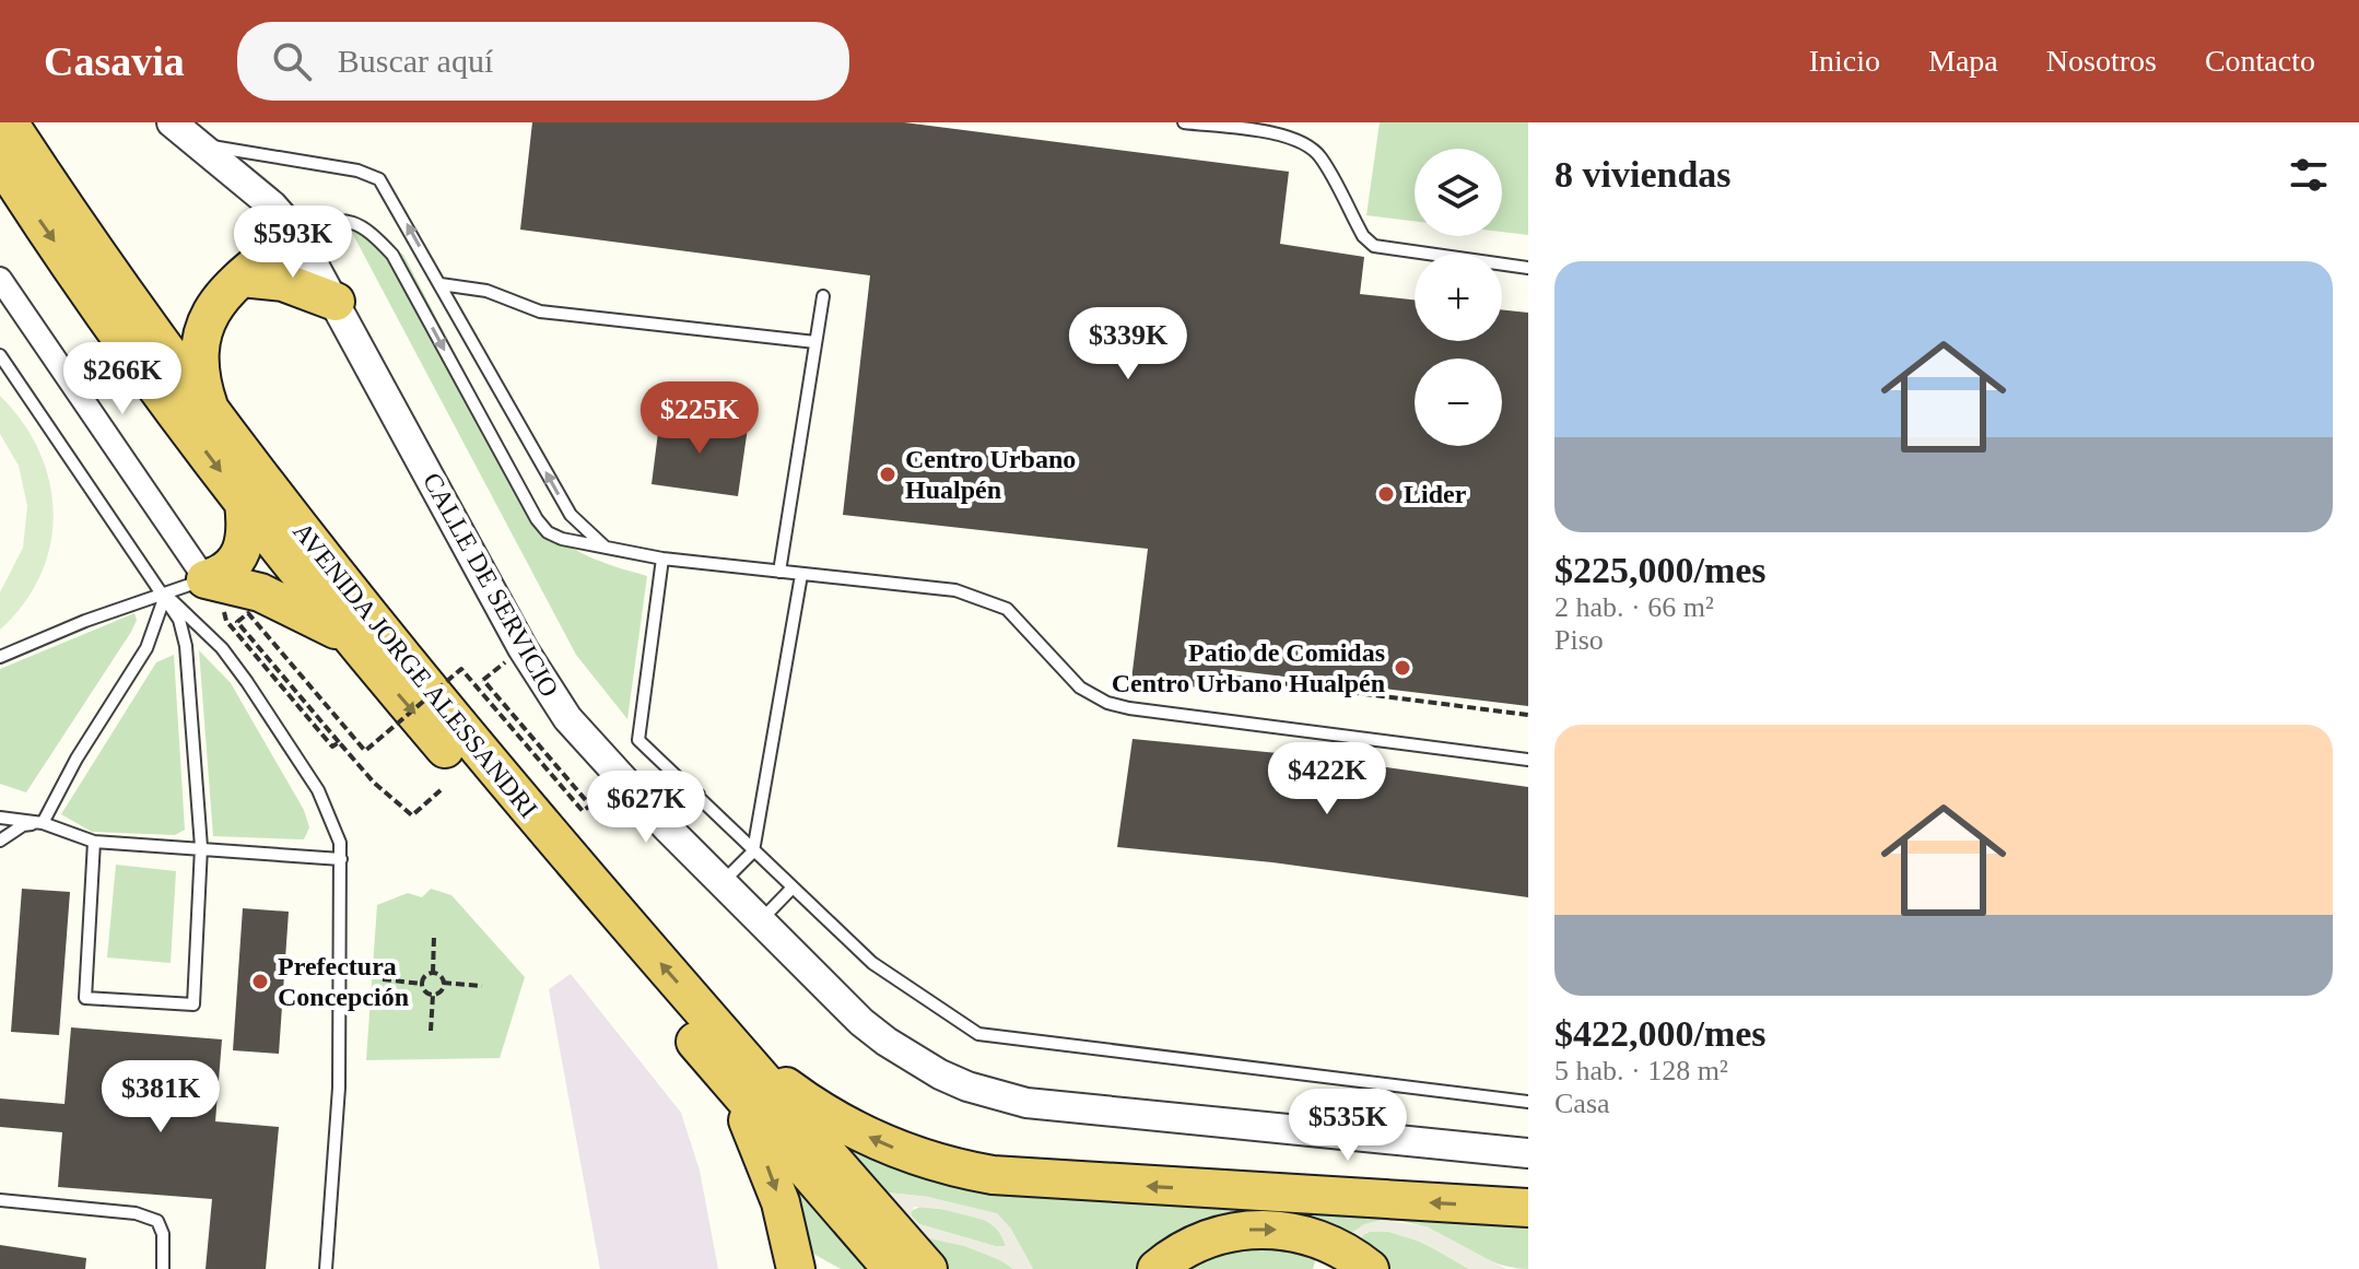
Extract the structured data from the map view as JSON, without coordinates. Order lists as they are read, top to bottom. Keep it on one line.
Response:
{"streets":{"highway":["AVENIDA JORGE ALESSANDRI"],"street":["CALLE DE SERVICIO"]},"places":["Centro Urbano Hualpén","Lider","Patio de Comidas Centro Urbano Hualpén","Prefectura Concepción"],"page":{"header":"Casavia","search":"Buscar aquí","nav":["Inicio","Mapa","Nosotros","Contacto"],"heading":"8 viviendas","map_buttons":["+","−"],"price":["$593K","$339K","$266K","$225K","$422K","$627K","$381K","$535K"],"list":[{"name":"$225,000/mes","note":"2 hab. · 66 m² · Piso"},{"name":"$422,000/mes","note":"5 hab. · 128 m² · Casa"}]}}
